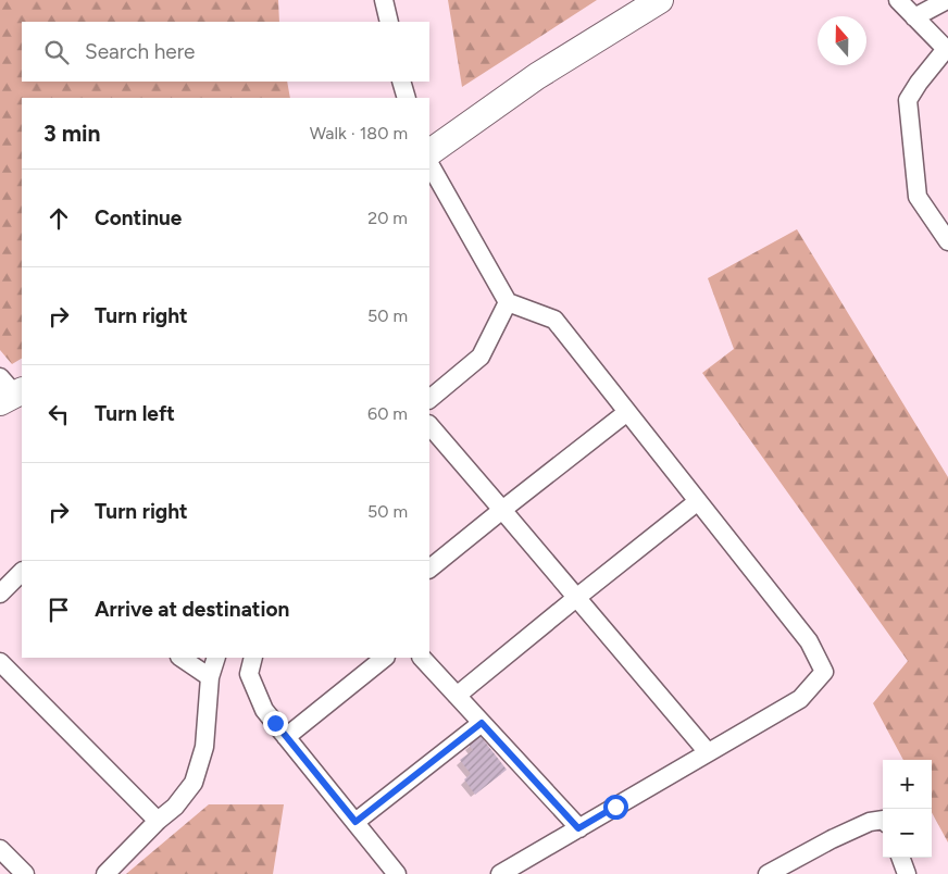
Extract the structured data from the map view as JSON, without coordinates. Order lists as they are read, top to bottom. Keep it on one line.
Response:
{"north":"top","page":{"search":"Search here","heading":["3 min","Walk · 180 m"],"list":[["Continue","20 m"],["Turn right","50 m"],["Turn left","60 m"],["Turn right","50 m"],"Arrive at destination"],"map_buttons":["+","−"]}}
